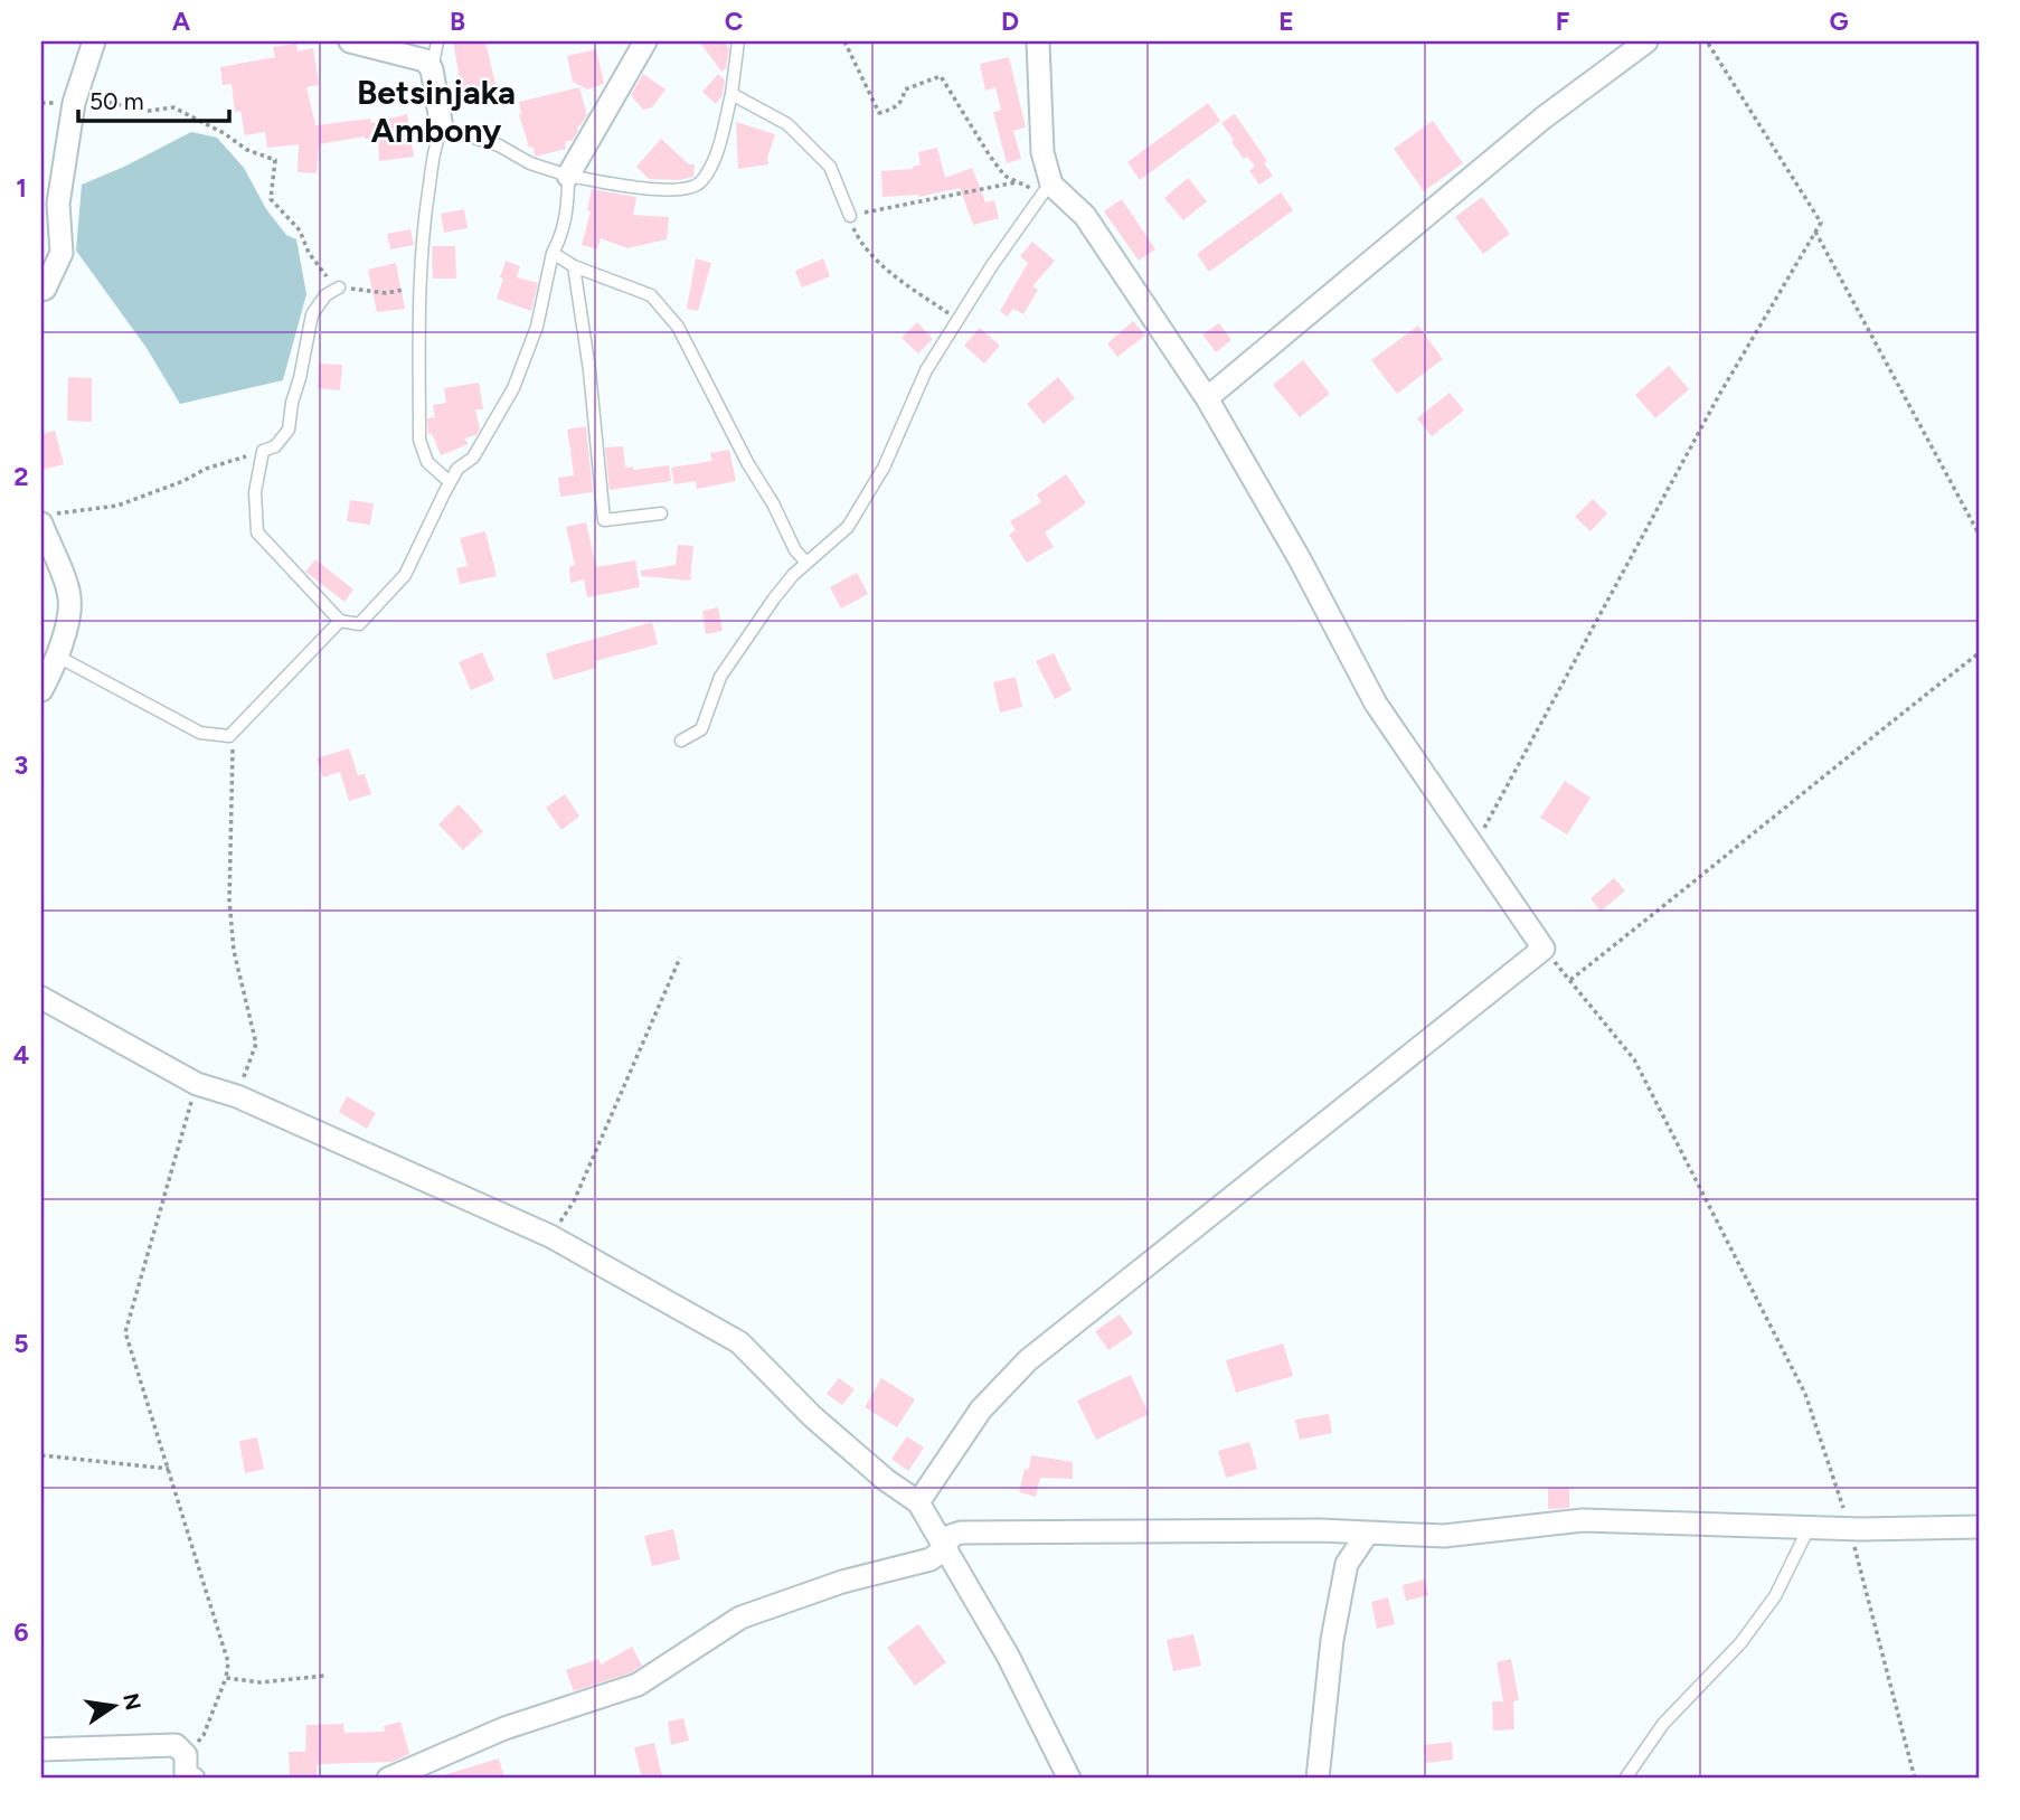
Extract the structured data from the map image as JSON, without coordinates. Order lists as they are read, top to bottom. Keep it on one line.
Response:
{"districts":["Betsinjaka Ambony"],"scale_bar":"50 m","north":"right","grid":{"columns":["A","B","C","D","E","F","G"],"rows":["1","2","3","4","5","6"]}}
